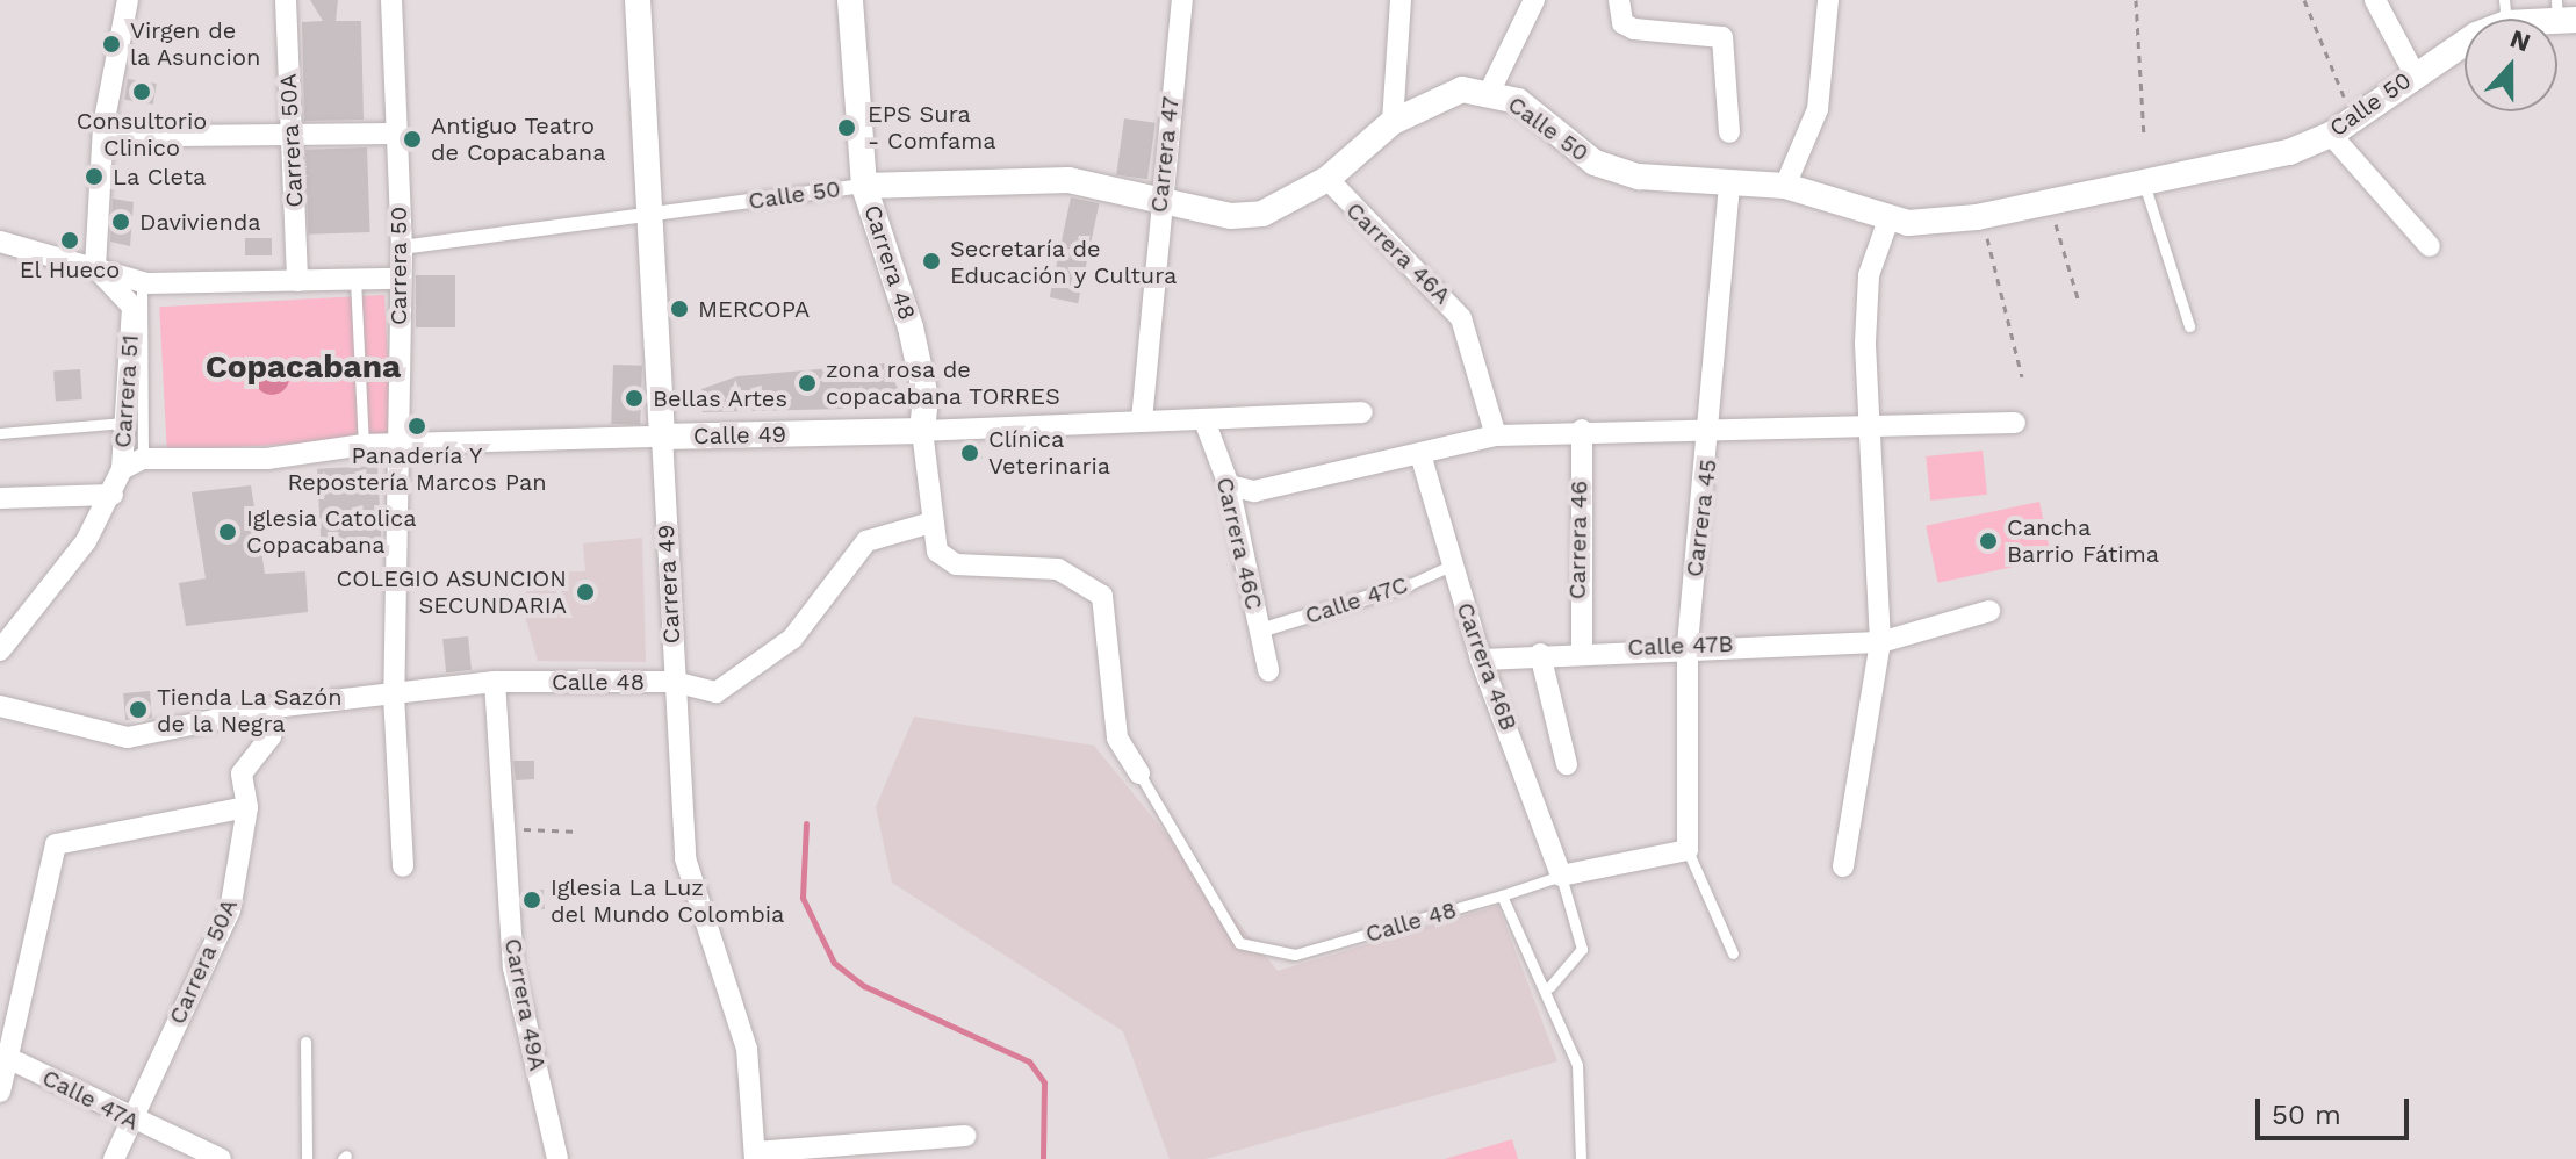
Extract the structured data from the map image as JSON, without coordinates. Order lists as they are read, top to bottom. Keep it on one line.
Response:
{"streets":{"street":["Calle 50","Carrera 50A","Carrera 47","Carrera 46A","Carrera 48","Carrera 50","Carrera 51","Calle 49","Carrera 45","Carrera 46","Carrera 46C","Carrera 49","Calle 47C","Calle 47B","Carrera 46B","Calle 48","Carrera 49A","Calle 47A"]},"crossings":[["Calle 50","Carrera 47"],["Calle 50","Carrera 46A"],["Calle 50","Carrera 48"],["Calle 50","Carrera 50"],["Calle 50","Carrera 45"],["Calle 50","Carrera 49"],["Carrera 50A","Calle 48"],["Carrera 50A","Calle 47A"],["Carrera 47","Calle 49"],["Carrera 48","Calle 49"],["Carrera 48","Calle 48"],["Carrera 50","Calle 49"],["Carrera 50","Calle 48"],["Carrera 51","Calle 49"],["Calle 49","Carrera 46C"],["Calle 49","Carrera 49"],["Carrera 45","Calle 47B"],["Carrera 46","Calle 47B"],["Carrera 46C","Calle 47C"],["Carrera 49","Calle 48"],["Calle 47C","Carrera 46B"],["Calle 47B","Carrera 46B"],["Carrera 46B","Calle 48"],["Calle 48","Carrera 49A"]],"districts":["Copacabana"],"places":["Virgen de la Asuncion","Consultorio Clinico","EPS Sura - Comfama","Antiguo Teatro de Copacabana","La Cleta","Davivienda","El Hueco","Secretaría de Educación y Cultura","MERCOPA","zona rosa de copacabana TORRES","Bellas Artes","Panadería Y Repostería Marcos Pan","Clínica Veterinaria","Iglesia Catolica Copacabana","Cancha Barrio Fátima","COLEGIO ASUNCION SECUNDARIA","Tienda La Sazón de la Negra","Iglesia La Luz del Mundo Colombia"],"scale_bar":"50 m","north":"top"}
